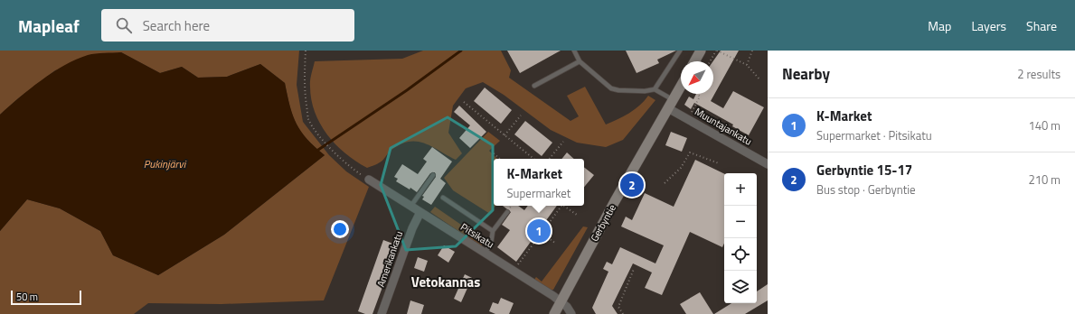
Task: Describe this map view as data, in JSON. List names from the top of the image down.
{
  "streets": {
    "main road": ["Gerbyntie"],
    "street": ["Muuntajankatu", "Pitsikatu", "Amerikankatu"]
  },
  "crossings": [
    ["Muuntajankatu", "Gerbyntie"],
    ["Gerbyntie", "Pitsikatu"],
    ["Pitsikatu", "Amerikankatu"]
  ],
  "districts": ["Vetokannas"],
  "water": ["Pukinjärvi"],
  "scale_bar": "50 m",
  "north": "bottom left",
  "page": {
    "header": "Mapleaf",
    "search": "Search here",
    "nav": ["Map", "Layers", "Share"],
    "heading": ["Nearby", "2 results"],
    "list": [
      {
        "mark": "1",
        "name": "K-Market",
        "note": "Supermarket · Pitsikatu",
        "value": "140 m"
      },
      {
        "mark": "2",
        "name": "Gerbyntie 15-17",
        "note": "Bus stop · Gerbyntie",
        "value": "210 m"
      }
    ],
    "popup": ["K-Market", "Supermarket"],
    "pins": ["2", "1"],
    "map_buttons": ["+", "−"],
    "scale": "50 m"
  }
}
